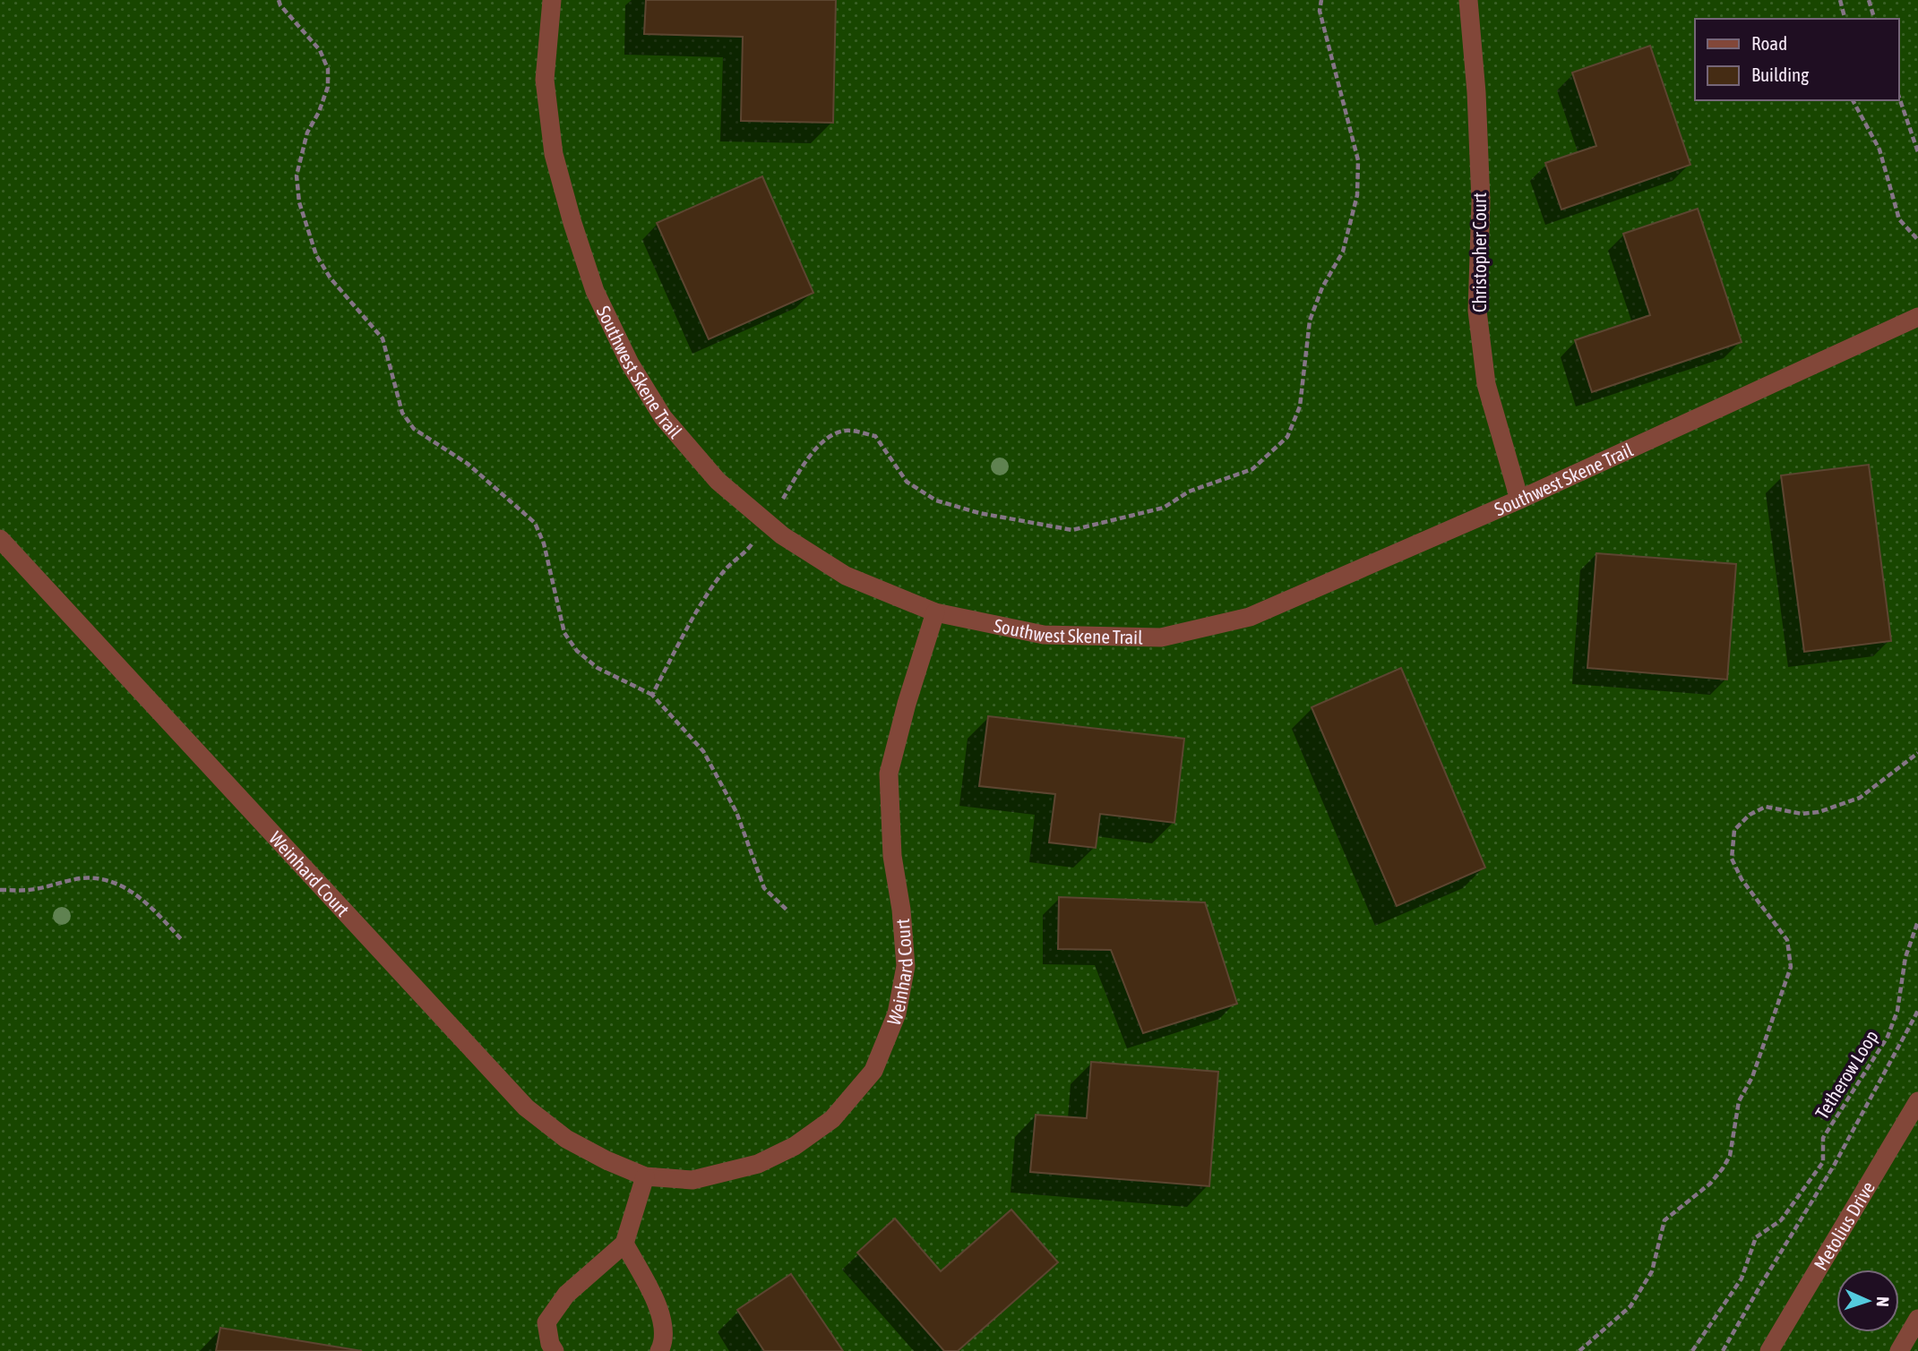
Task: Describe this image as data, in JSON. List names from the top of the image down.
{
  "streets": {
    "street": [
      "Christopher Court",
      "Southwest Skene Trail",
      "Weinhard Court",
      "Metolius Drive"
    ],
    "path": ["Tetherow Loop"]
  },
  "crossings": [
    ["Christopher Court", "Southwest Skene Trail"],
    ["Southwest Skene Trail", "Weinhard Court"]
  ],
  "legend": ["Road", "Building"],
  "north": "right"
}
